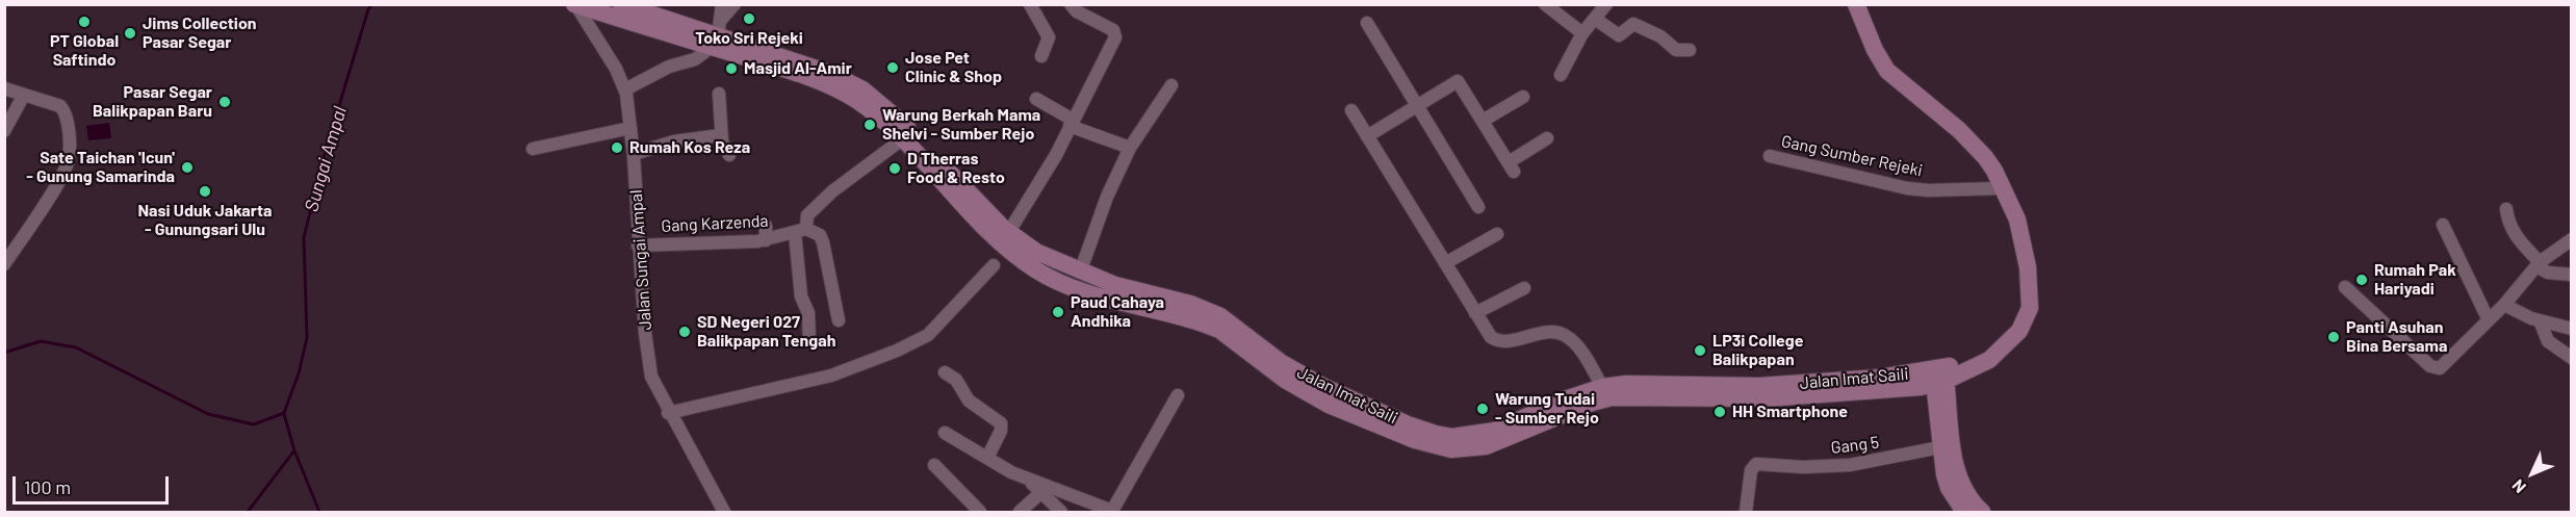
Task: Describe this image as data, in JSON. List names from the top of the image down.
{
  "streets": {
    "main road": ["Jalan Imat Saili"],
    "street": [
      "Gang Sumber Rejeki",
      "Gang Karzenda",
      "Jalan Sungai Ampal",
      "Gang 5"
    ]
  },
  "crossings": [
    ["Gang Karzenda", "Jalan Sungai Ampal"],
    ["Jalan Sungai Ampal", "Jalan Imat Saili"]
  ],
  "water": ["Sungai Ampal"],
  "places": [
    "Toko Sri Rejeki",
    "PT Global Saftindo",
    "Jims Collection Pasar Segar",
    "Jose Pet Clinic & Shop",
    "Masjid Al-Amir",
    "Pasar Segar Balikpapan Baru",
    "Warung Berkah Mama Shelvi - Sumber Rejo",
    "Rumah Kos Reza",
    "Sate Taichan 'Icun' - Gunung Samarinda",
    "D Therras Food & Resto",
    "Nasi Uduk Jakarta - Gunungsari Ulu",
    "Rumah Pak Hariyadi",
    "Paud Cahaya Andhika",
    "SD Negeri 027 Balikpapan Tengah",
    "Panti Asuhan Bina Bersama",
    "LP3i College Balikpapan",
    "Warung Tudai - Sumber Rejo",
    "HH Smartphone"
  ],
  "scale_bar": "100 m",
  "north": "bottom left"
}
